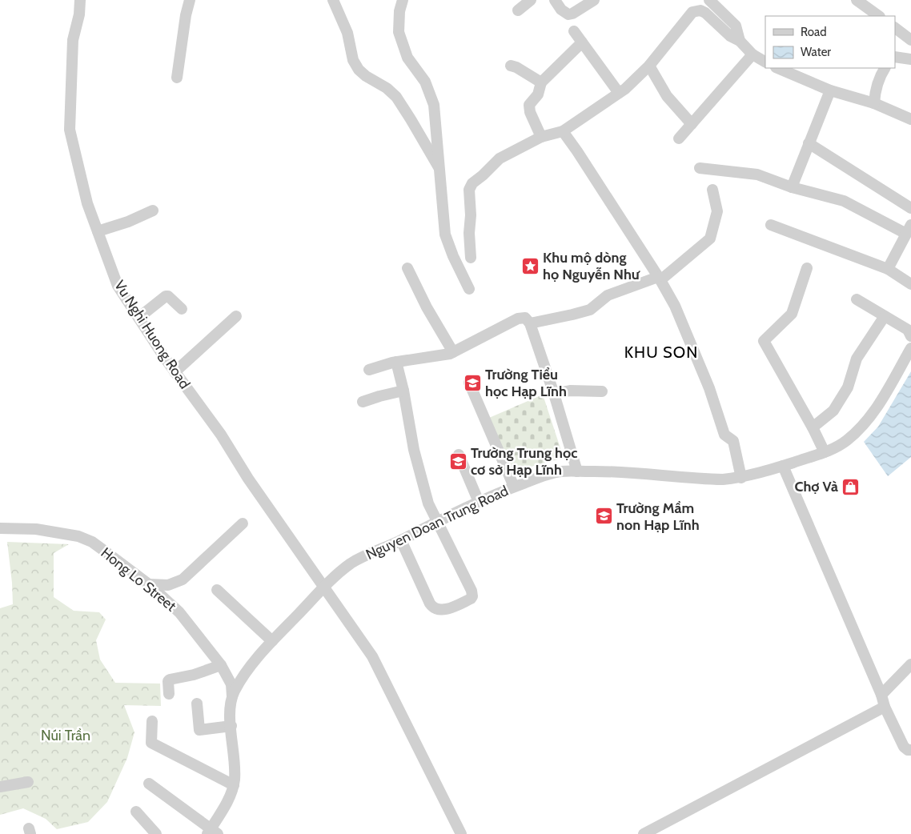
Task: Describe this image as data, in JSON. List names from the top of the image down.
{
  "streets": {
    "street": ["Vu Nghi Huong Road", "Nguyen Doan Trung Road", "Hong Lo Street"]
  },
  "crossings": [
    ["Vu Nghi Huong Road", "Nguyen Doan Trung Road"],
    ["Nguyen Doan Trung Road", "Hong Lo Street"]
  ],
  "districts": ["KHU SON"],
  "parks": ["Núi Trần"],
  "places": {
    "place": ["Khu mộ dòng họ Nguyễn Như"],
    "school or university": ["Trường Tiểu học Hạp Lĩnh", "Trường Trung học cơ sở Hạp Lĩnh", "Trường Mầm non Hạp Lĩnh"],
    "shop": ["Chợ Và"]
  },
  "legend": ["Road", "Water"]
}
